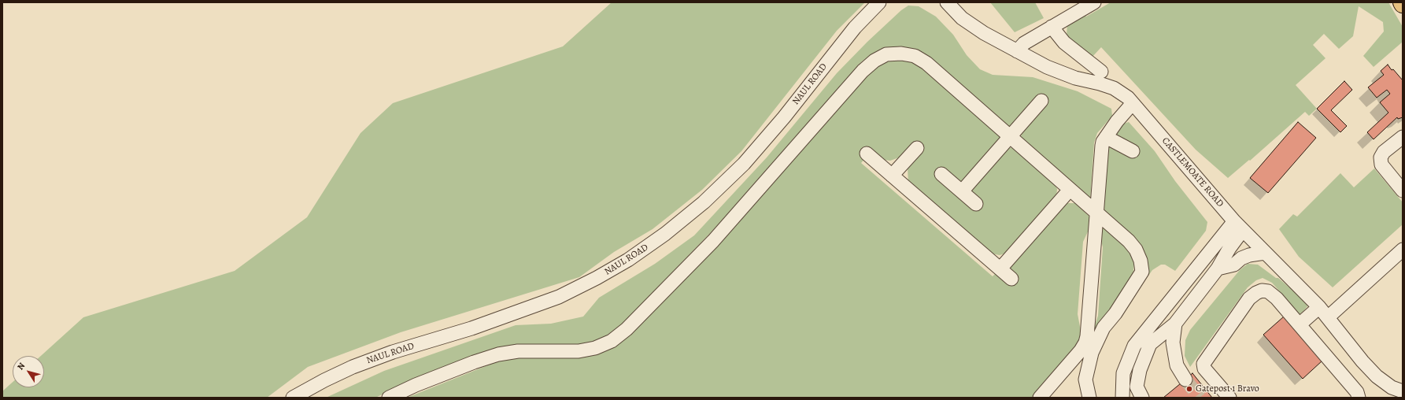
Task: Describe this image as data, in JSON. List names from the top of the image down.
{
  "streets": {
    "street": ["NAUL ROAD", "CASTLEMOATE ROAD"]
  },
  "places": ["Gatepost 1 Bravo"],
  "north": "top left"
}
